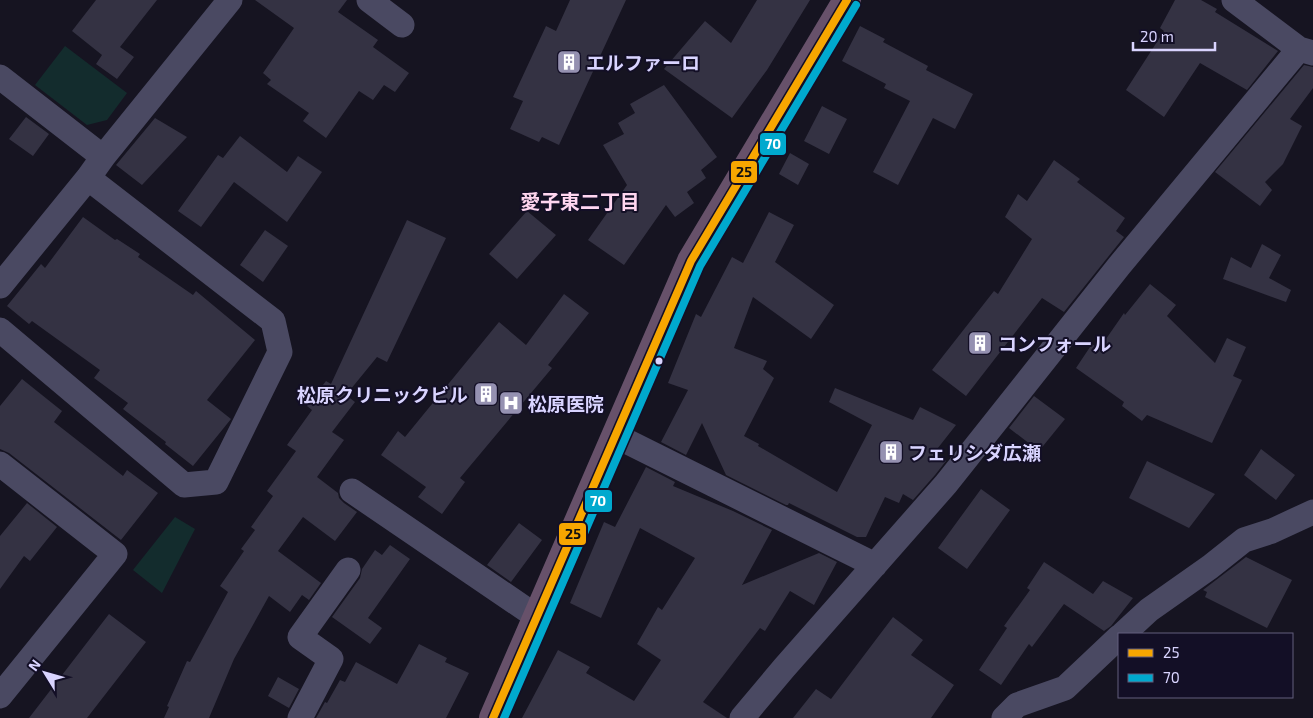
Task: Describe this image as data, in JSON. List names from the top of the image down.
{
  "districts": ["愛子東二丁目"],
  "places": {
    "building": [
      "エルファーロ",
      "コンフォール",
      "松原クリニックビル",
      "フェリシダ広瀬"
    ],
    "hospital": ["松原医院"]
  },
  "lines": ["transit line 25", "transit line 70"],
  "legend": ["25", "70"],
  "scale_bar": "20 m",
  "north": "top left"
}
